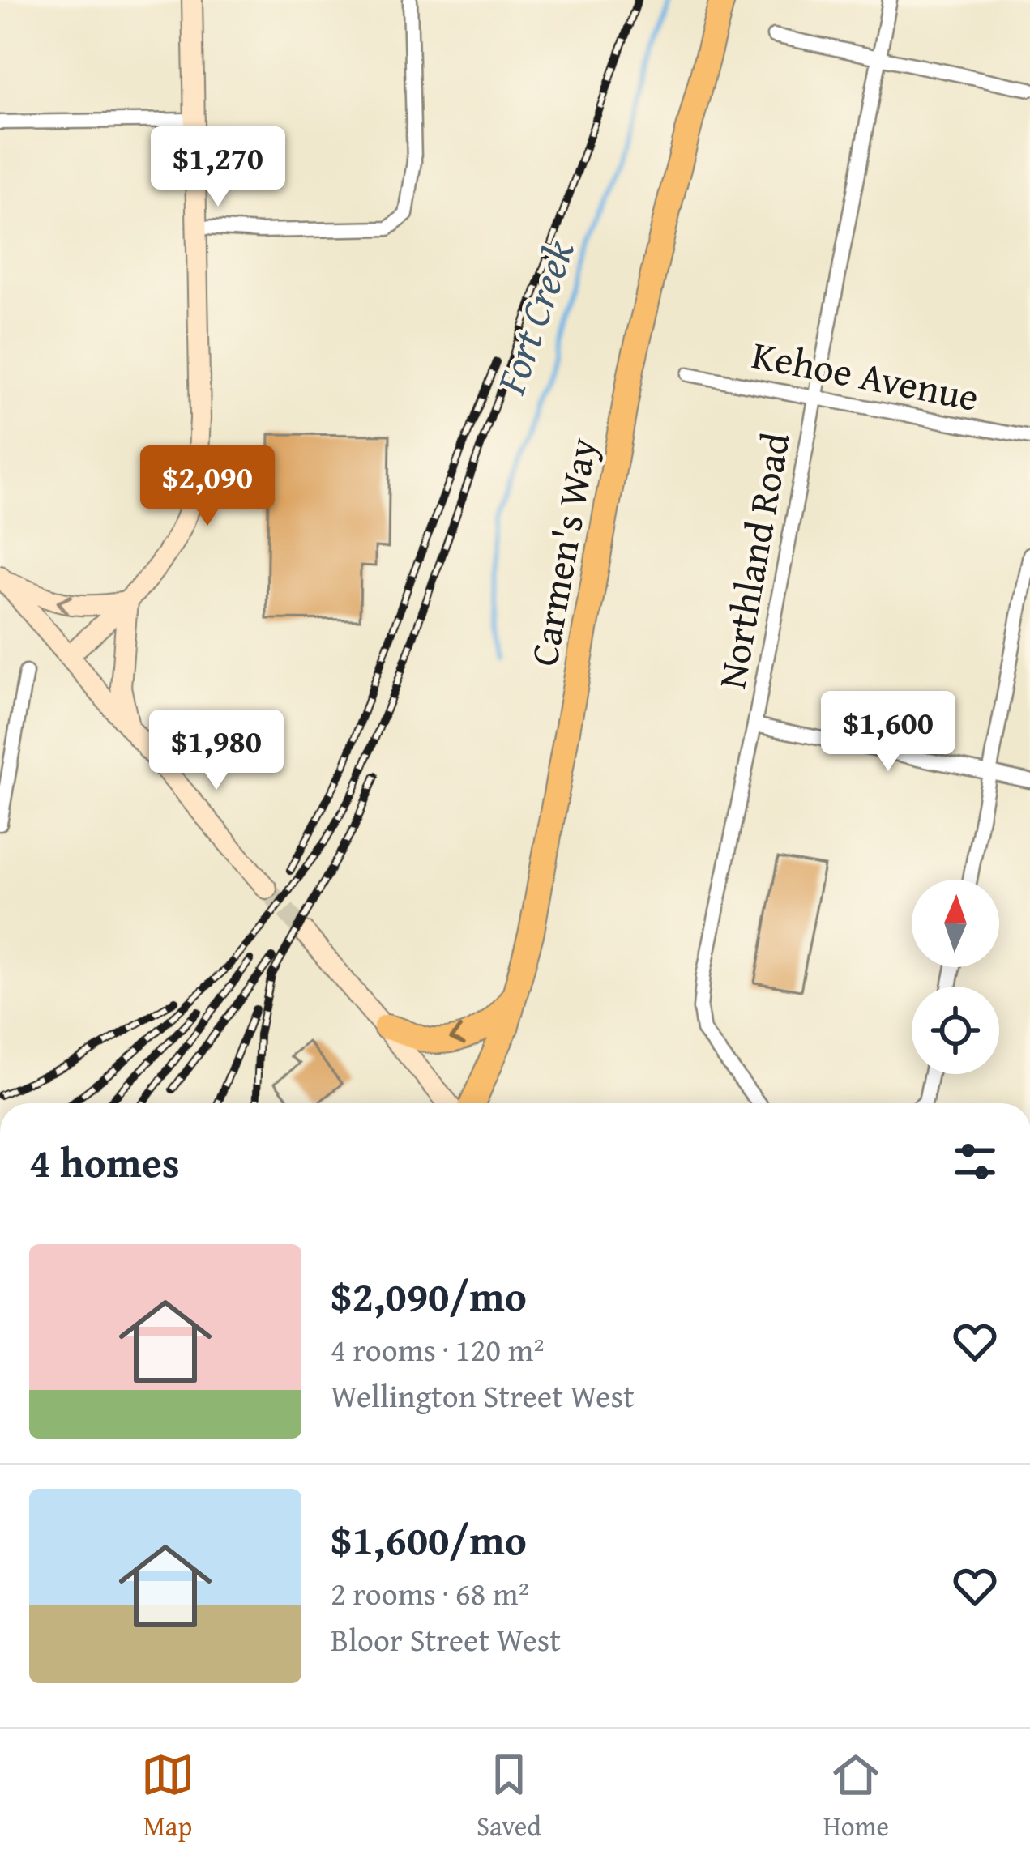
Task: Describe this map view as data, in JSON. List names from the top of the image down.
{
  "streets": {
    "highway": ["Carmen's Way"],
    "street": ["Kehoe Avenue", "Northland Road"]
  },
  "crossings": [
    ["Kehoe Avenue", "Northland Road"]
  ],
  "water": ["Fort Creek"],
  "north": "top",
  "page": {
    "price": [
      "$1,270",
      "$2,090",
      "$1,600",
      "$1,980"
    ],
    "heading": "4 homes",
    "list": [
      {
        "name": "$2,090/mo",
        "note": "4 rooms · 120 m² · Wellington Street West"
      },
      {
        "name": "$1,600/mo",
        "note": "2 rooms · 68 m² · Bloor Street West"
      }
    ],
    "tabs": ["Map", "Saved", "Home"]
  }
}
